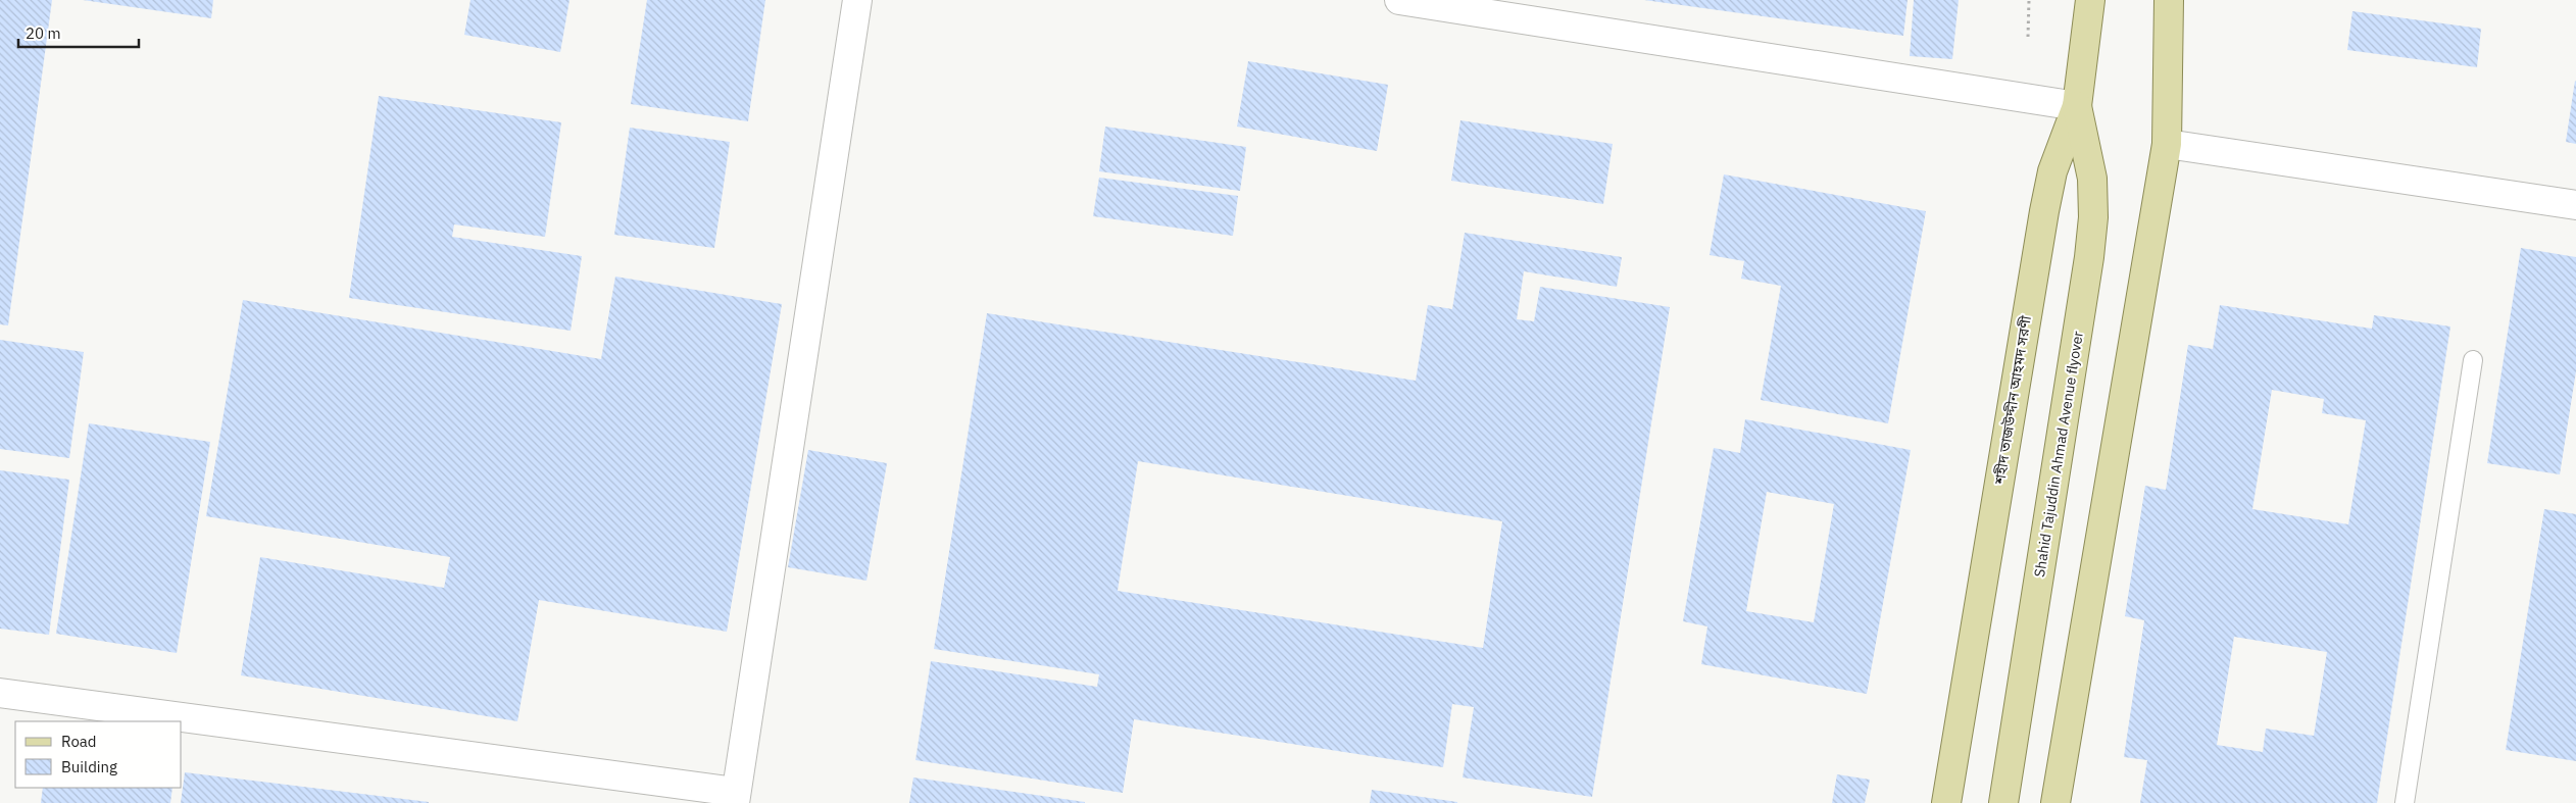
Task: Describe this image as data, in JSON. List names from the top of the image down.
{
  "streets": {
    "main road": ["শহীদ তাজউদ্দীন আহমদ সরণী", "Shahid Tajuddin Ahmad Avenue flyover"]
  },
  "crossings": [
    ["শহীদ তাজউদ্দীন আহমদ সরণী", "Shahid Tajuddin Ahmad Avenue flyover"]
  ],
  "legend": ["Road", "Building"],
  "scale_bar": "20 m"
}
